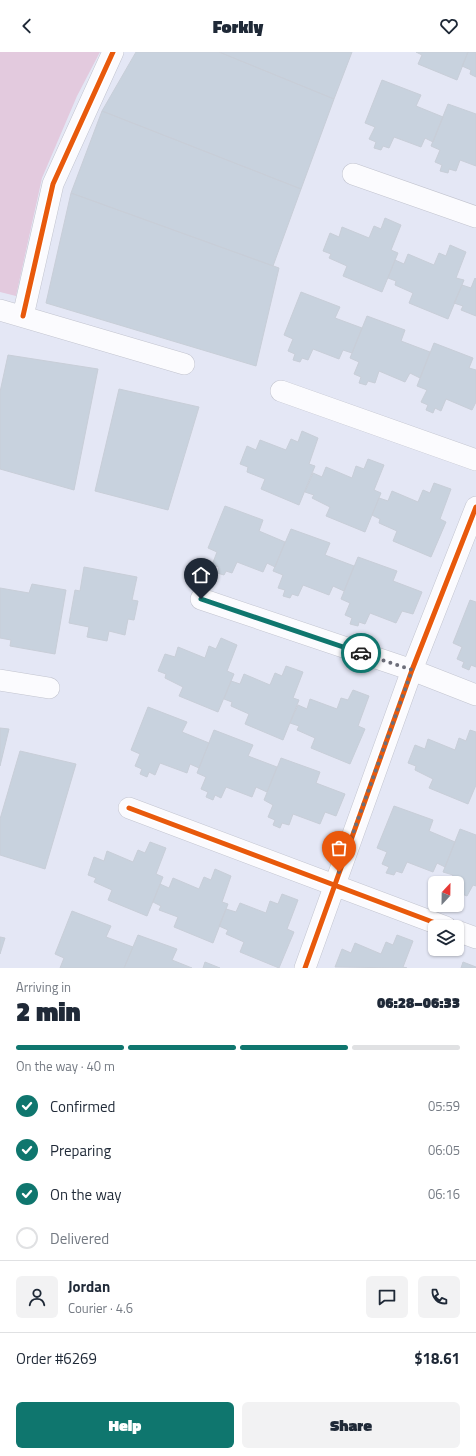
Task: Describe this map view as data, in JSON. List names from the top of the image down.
{
  "north": "top",
  "page": {
    "header": "Forkly",
    "heading": ["2 min", "Arriving in", "06:28–06:33"],
    "panel": [
      "Jordan",
      "Courier · 4.6",
      "Order #6269",
      "$18.61"
    ],
    "bar": "On the way · 40 m",
    "list": [
      ["Confirmed", "05:59"],
      ["Preparing", "06:05"],
      ["On the way", "06:16"],
      "Delivered"
    ],
    "buttons": ["Help", "Share"]
  }
}
